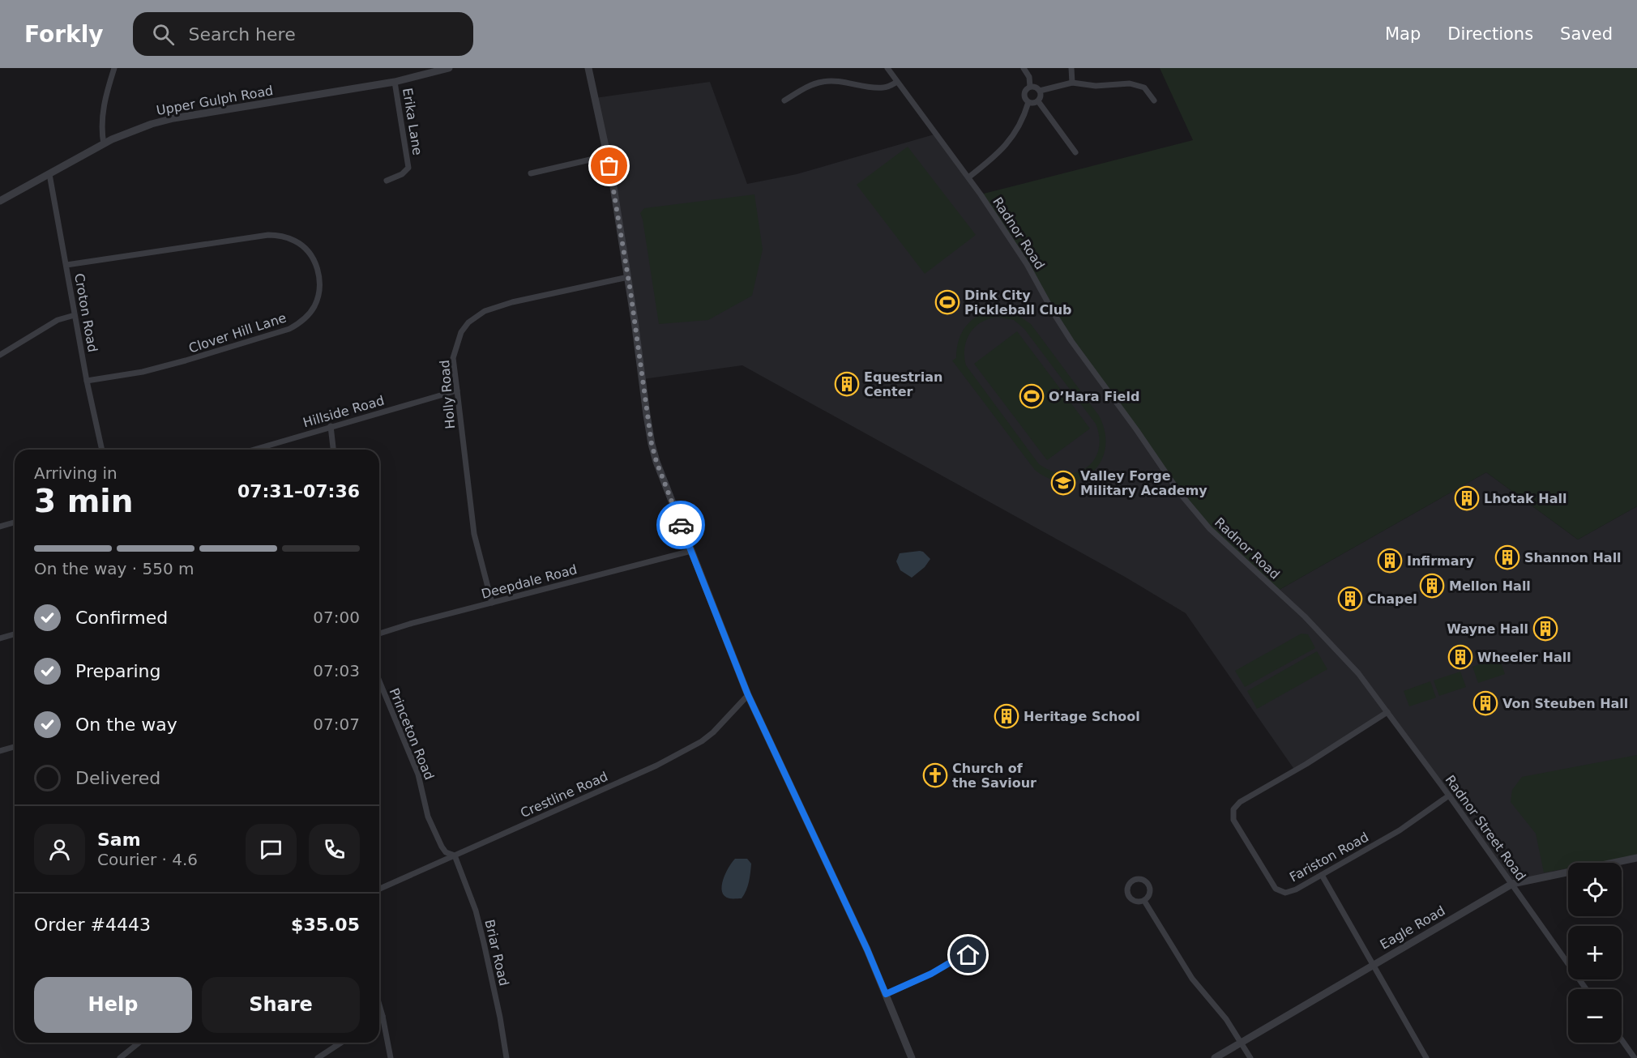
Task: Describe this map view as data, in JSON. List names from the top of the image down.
{
  "streets": {
    "street": [
      "Upper Gulph Road",
      "Erika Lane",
      "Radnor Road",
      "Croton Road",
      "Clover Hill Lane",
      "Holly Road",
      "Hillside Road",
      "Deepdale Road",
      "Princeton Road",
      "Crestline Road",
      "Radnor Street Road",
      "Fariston Road",
      "Eagle Road",
      "Briar Road"
    ]
  },
  "crossings": [
    ["Upper Gulph Road", "Erika Lane"],
    ["Upper Gulph Road", "Croton Road"],
    ["Radnor Road", "Radnor Street Road"],
    ["Croton Road", "Clover Hill Lane"],
    ["Holly Road", "Hillside Road"],
    ["Holly Road", "Deepdale Road"],
    ["Princeton Road", "Crestline Road"],
    ["Princeton Road", "Briar Road"],
    ["Crestline Road", "Briar Road"],
    ["Radnor Street Road", "Fariston Road"],
    ["Radnor Street Road", "Eagle Road"]
  ],
  "places": {
    "sports": ["Dink City Pickleball Club", "O’Hara Field"],
    "building": [
      "Equestrian Center",
      "Lhotak Hall",
      "Shannon Hall",
      "Infirmary",
      "Mellon Hall",
      "Chapel",
      "Wayne Hall",
      "Wheeler Hall",
      "Von Steuben Hall",
      "Heritage School"
    ],
    "school or university": ["Valley Forge Military Academy"],
    "church": ["Church of the Saviour"]
  },
  "page": {
    "header": "Forkly",
    "search": "Search here",
    "nav": ["Map", "Directions", "Saved"],
    "heading": ["3 min", "Arriving in", "07:31–07:36"],
    "panel": [
      "Sam",
      "Courier · 4.6",
      "Order #4443",
      "$35.05"
    ],
    "bar": "On the way · 550 m",
    "list": [
      ["Confirmed", "07:00"],
      ["Preparing", "07:03"],
      ["On the way", "07:07"],
      "Delivered"
    ],
    "map_buttons": ["+", "−"],
    "buttons": ["Help", "Share"]
  }
}
